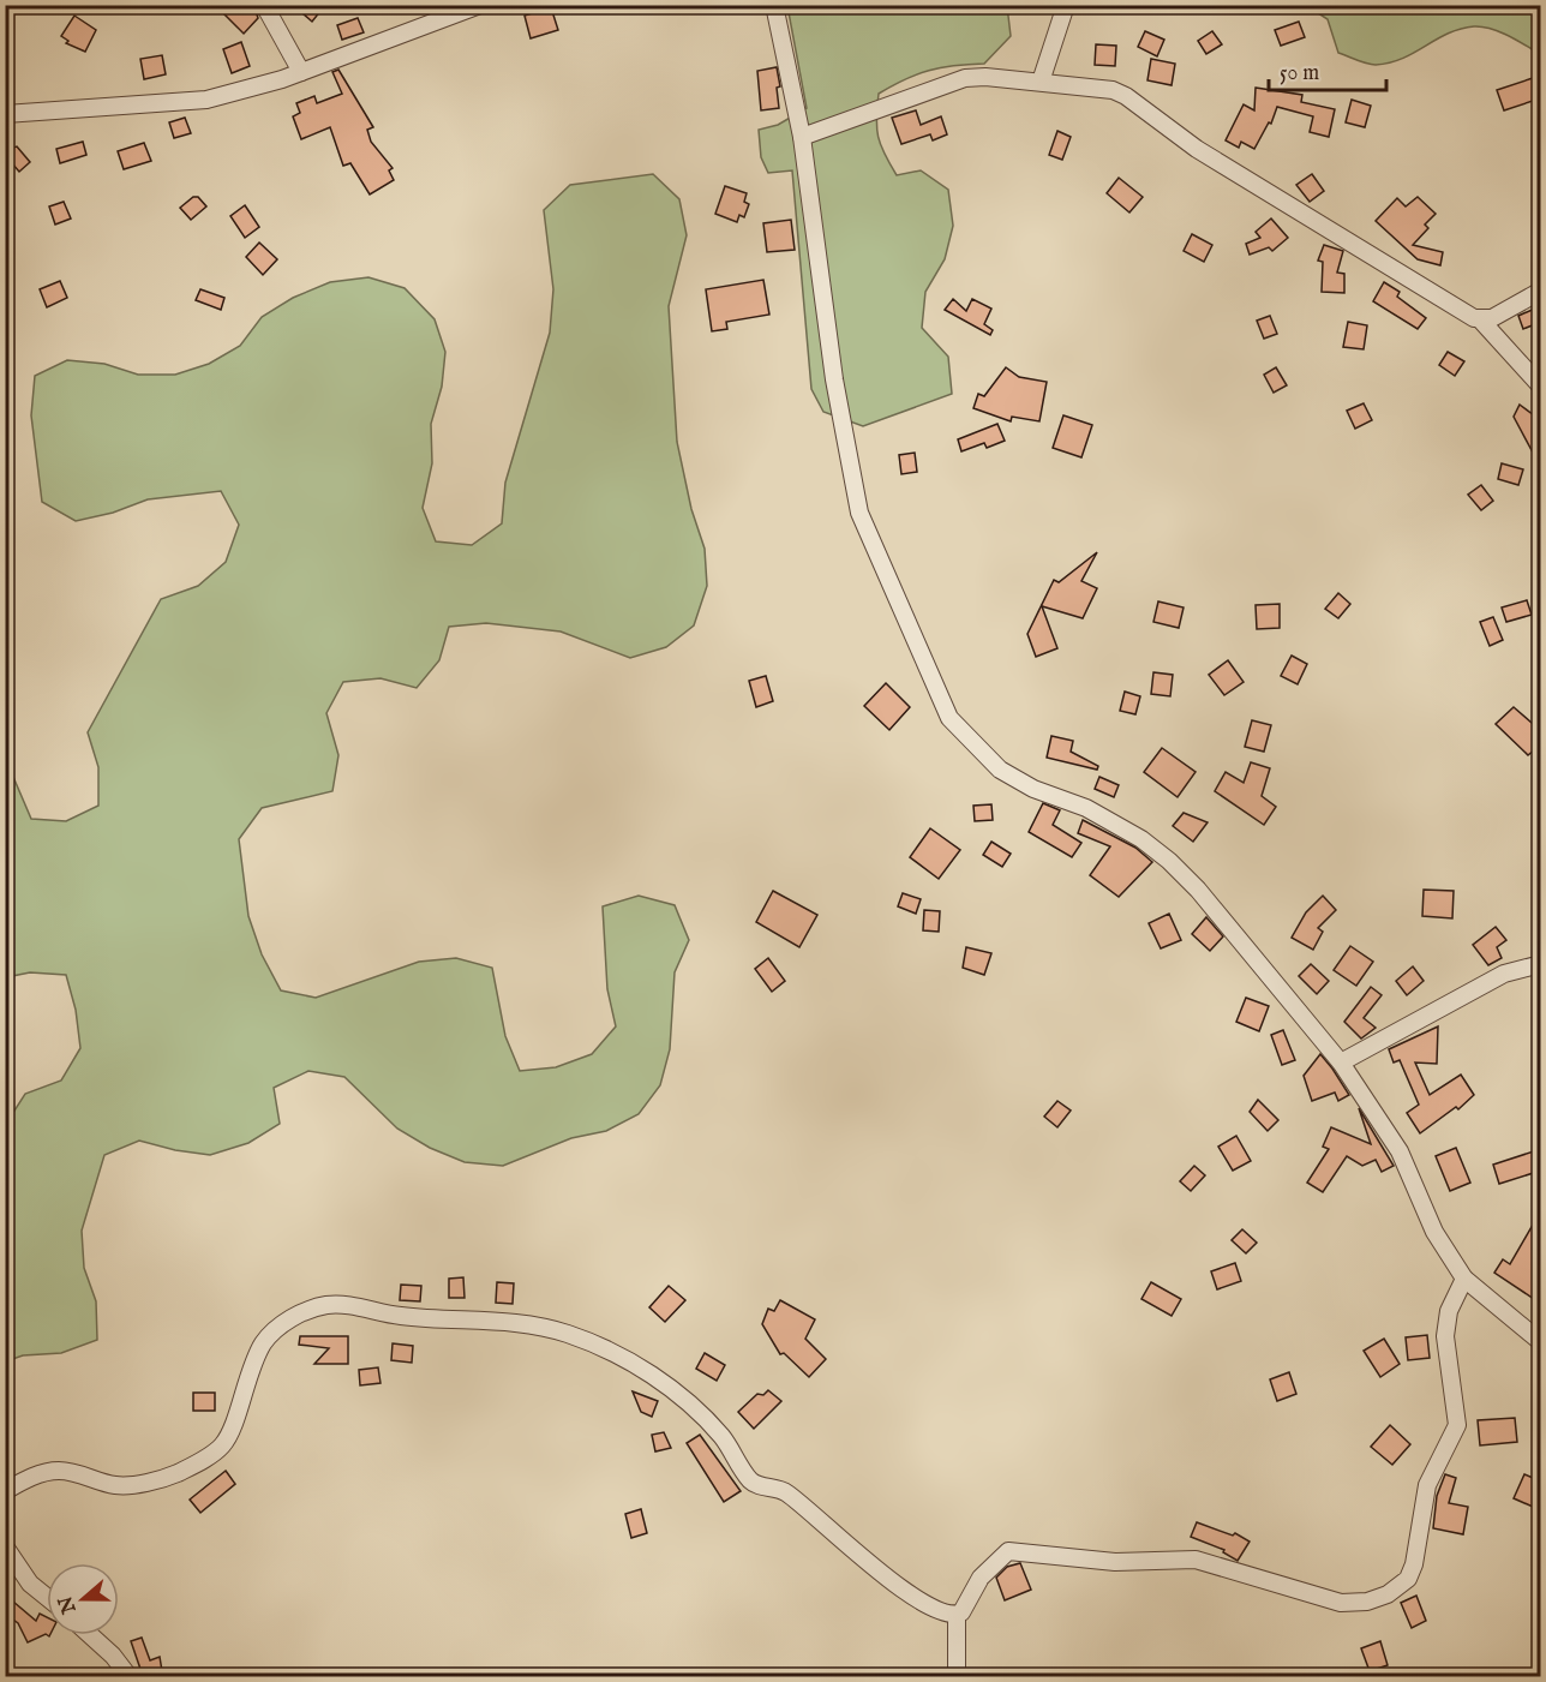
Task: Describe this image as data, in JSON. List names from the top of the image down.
{
  "scale_bar": "50 m",
  "north": "left"
}
